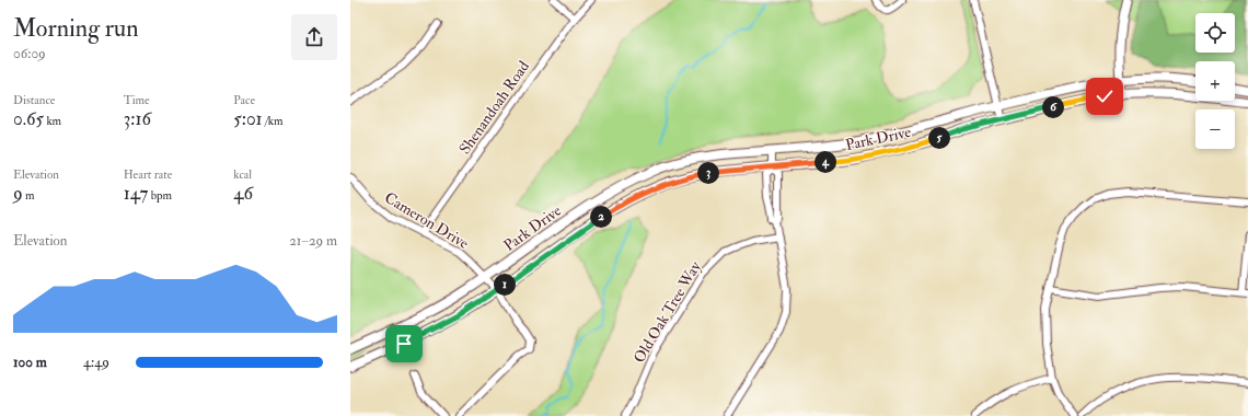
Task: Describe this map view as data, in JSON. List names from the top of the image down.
{
  "streets": {
    "street": [
      "Shenandoah Road",
      "Park Drive",
      "Cameron Drive",
      "Old Oak Tree Way"
    ]
  },
  "crossings": [
    ["Shenandoah Road", "Cameron Drive"],
    ["Park Drive", "Cameron Drive"]
  ],
  "page": {
    "heading": ["Morning run", "06:09"],
    "map_buttons": ["+", "−"],
    "stats": [
      ["Distance", "0.65 km"],
      ["Time", "3:16"],
      ["Pace", "5:01 /km"],
      ["Elevation", "9 m"],
      ["Heart rate", "147 bpm"],
      ["kcal", "46"]
    ],
    "pins": [
      "6",
      "5",
      "4",
      "3",
      "2",
      "1"
    ],
    "chart": ["Elevation", "21–29 m"],
    "list": [
      {
        "name": "100 m",
        "note": "4:49"
      }
    ]
  }
}
